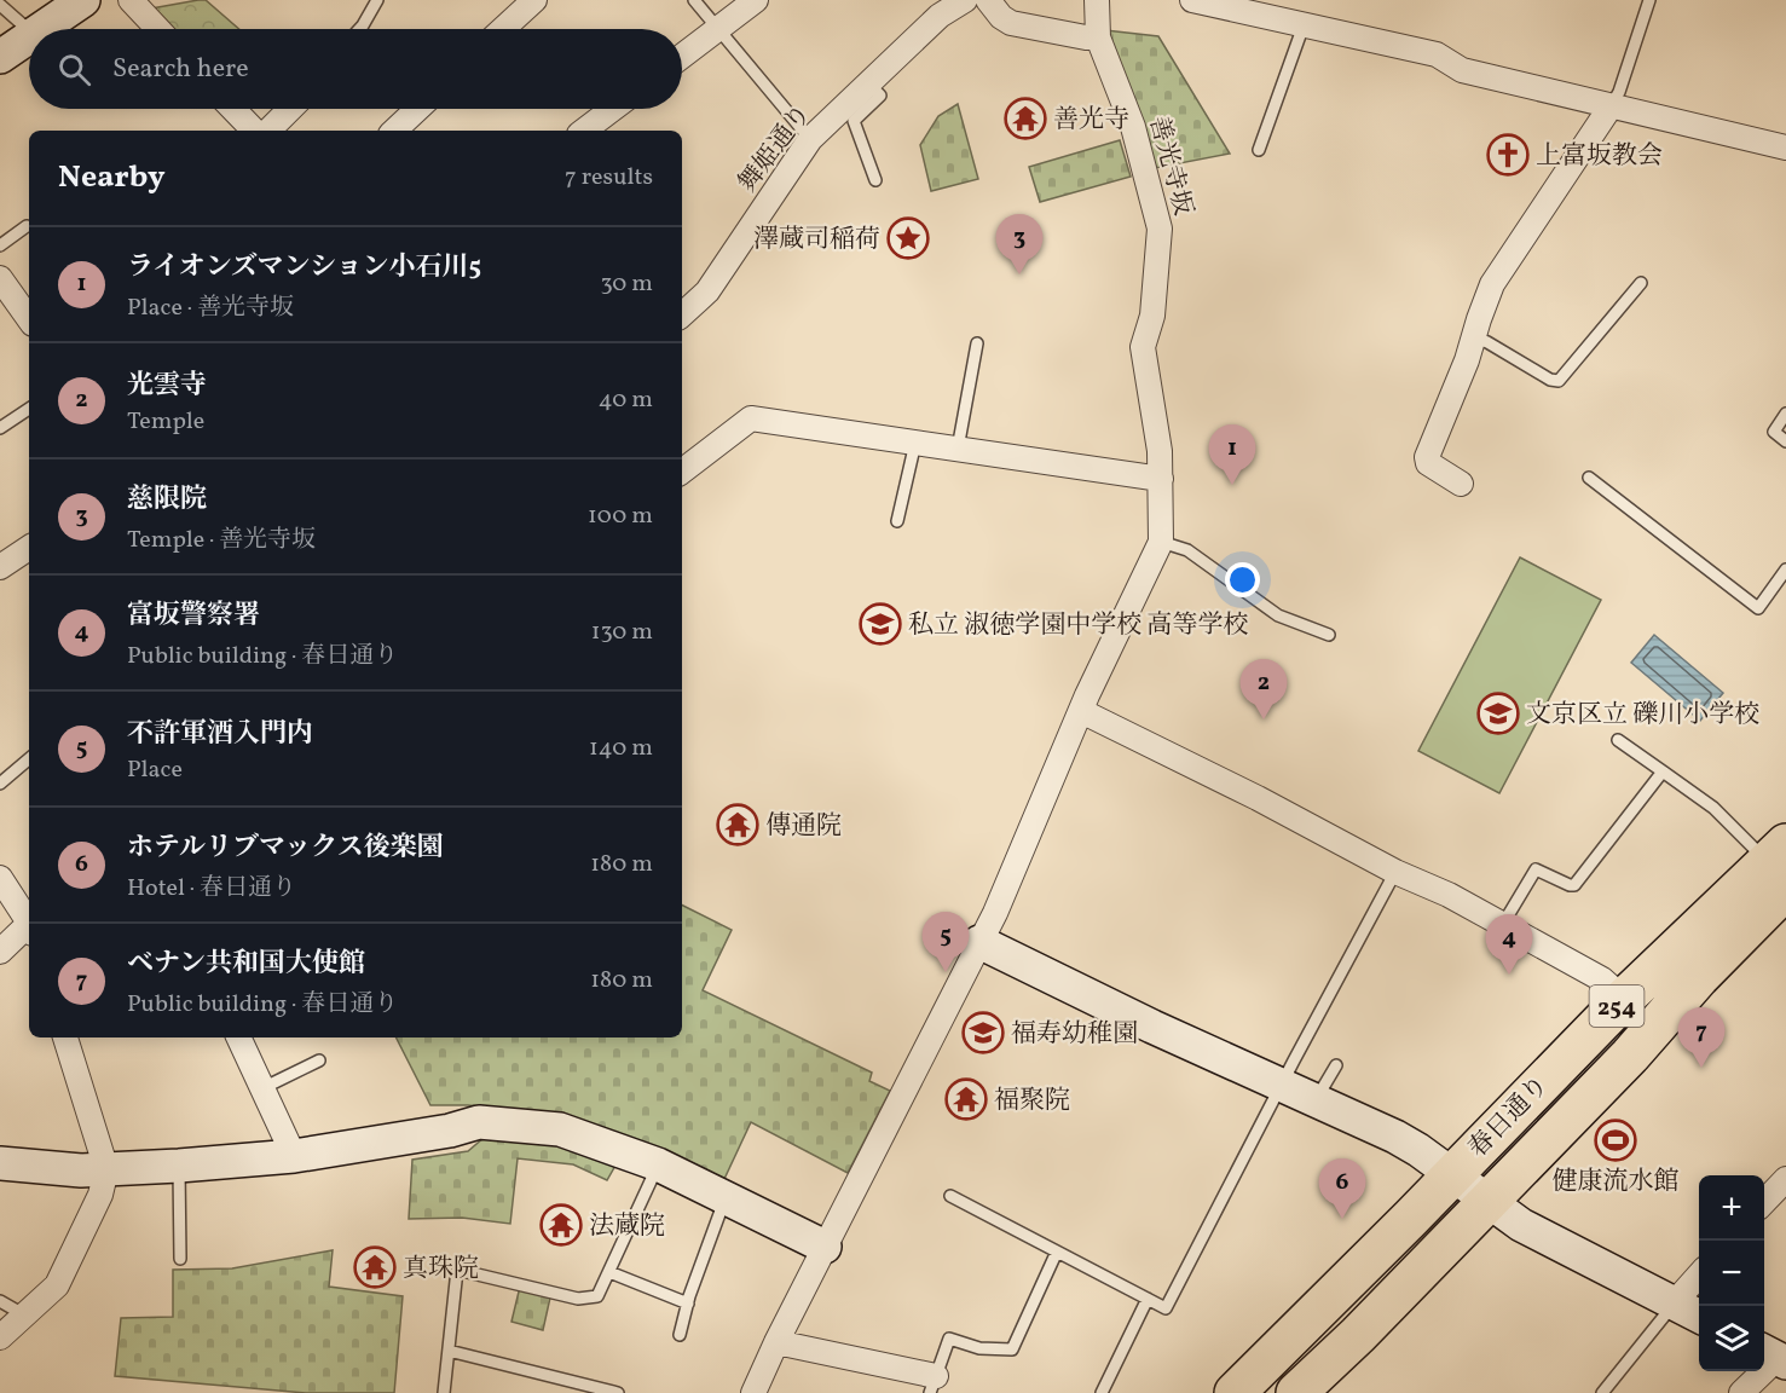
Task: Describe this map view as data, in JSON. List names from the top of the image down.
{
  "streets": {
    "highway": ["254", "春日通り"],
    "street": ["舞姫通り", "善光寺坂"]
  },
  "places": {
    "temple": [
      "善光寺",
      "傳通院",
      "福聚院",
      "法蔵院",
      "真珠院"
    ],
    "church": ["上富坂教会"],
    "place": ["澤蔵司稲荷"],
    "school or university": ["私立 淑徳学園中学校 高等学校", "文京区立 礫川小学校", "福寿幼稚園"],
    "sports": ["健康流水館"]
  },
  "page": {
    "search": "Search here",
    "heading": ["Nearby", "7 results"],
    "pins": [
      "3",
      "1",
      "2",
      "5",
      "4",
      "7",
      "6"
    ],
    "list": [
      {
        "mark": "1",
        "name": "ライオンズマンション小石川5",
        "note": "Place · 善光寺坂",
        "value": "30 m"
      },
      {
        "mark": "2",
        "name": "光雲寺",
        "note": "Temple",
        "value": "40 m"
      },
      {
        "mark": "3",
        "name": "慈限院",
        "note": "Temple · 善光寺坂",
        "value": "100 m"
      },
      {
        "mark": "4",
        "name": "富坂警察署",
        "note": "Public building · 春日通り",
        "value": "130 m"
      },
      {
        "mark": "5",
        "name": "不許軍酒入門内",
        "note": "Place",
        "value": "140 m"
      },
      {
        "mark": "6",
        "name": "ホテルリブマックス後楽園",
        "note": "Hotel · 春日通り",
        "value": "180 m"
      },
      {
        "mark": "7",
        "name": "ベナン共和国大使館",
        "note": "Public building · 春日通り",
        "value": "180 m"
      }
    ],
    "map_buttons": ["+", "−"]
  }
}
